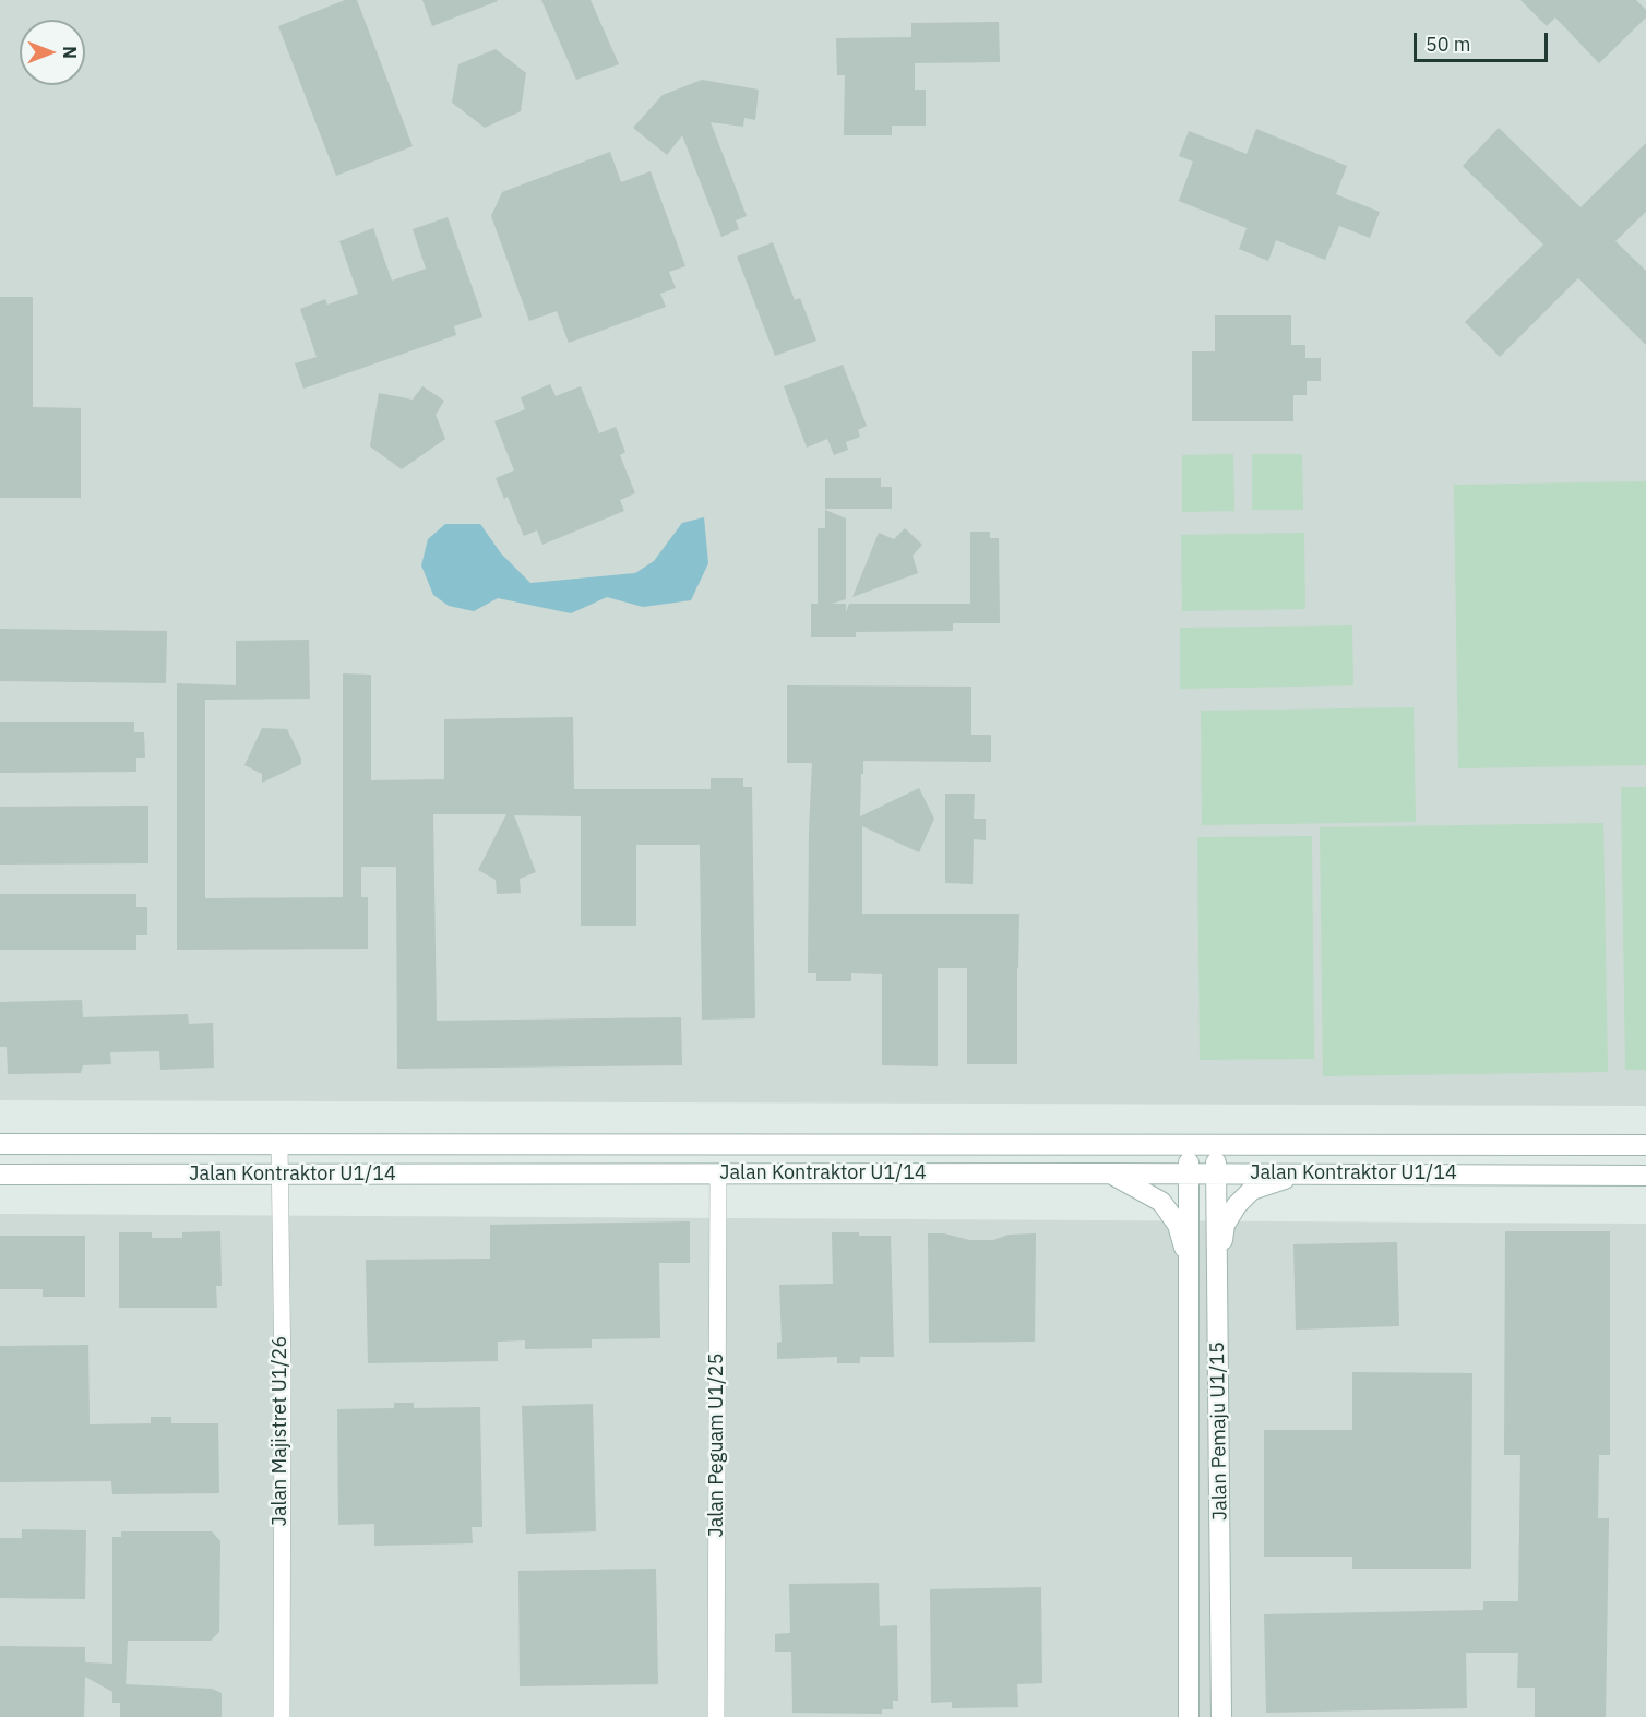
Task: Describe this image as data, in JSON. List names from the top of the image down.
{
  "streets": {
    "street": [
      "Jalan Kontraktor U1/14",
      "Jalan Majistret U1/26",
      "Jalan Pemaju U1/15",
      "Jalan Peguam U1/25"
    ]
  },
  "crossings": [
    ["Jalan Kontraktor U1/14", "Jalan Majistret U1/26"],
    ["Jalan Kontraktor U1/14", "Jalan Pemaju U1/15"],
    ["Jalan Kontraktor U1/14", "Jalan Peguam U1/25"]
  ],
  "scale_bar": "50 m",
  "north": "right"
}
